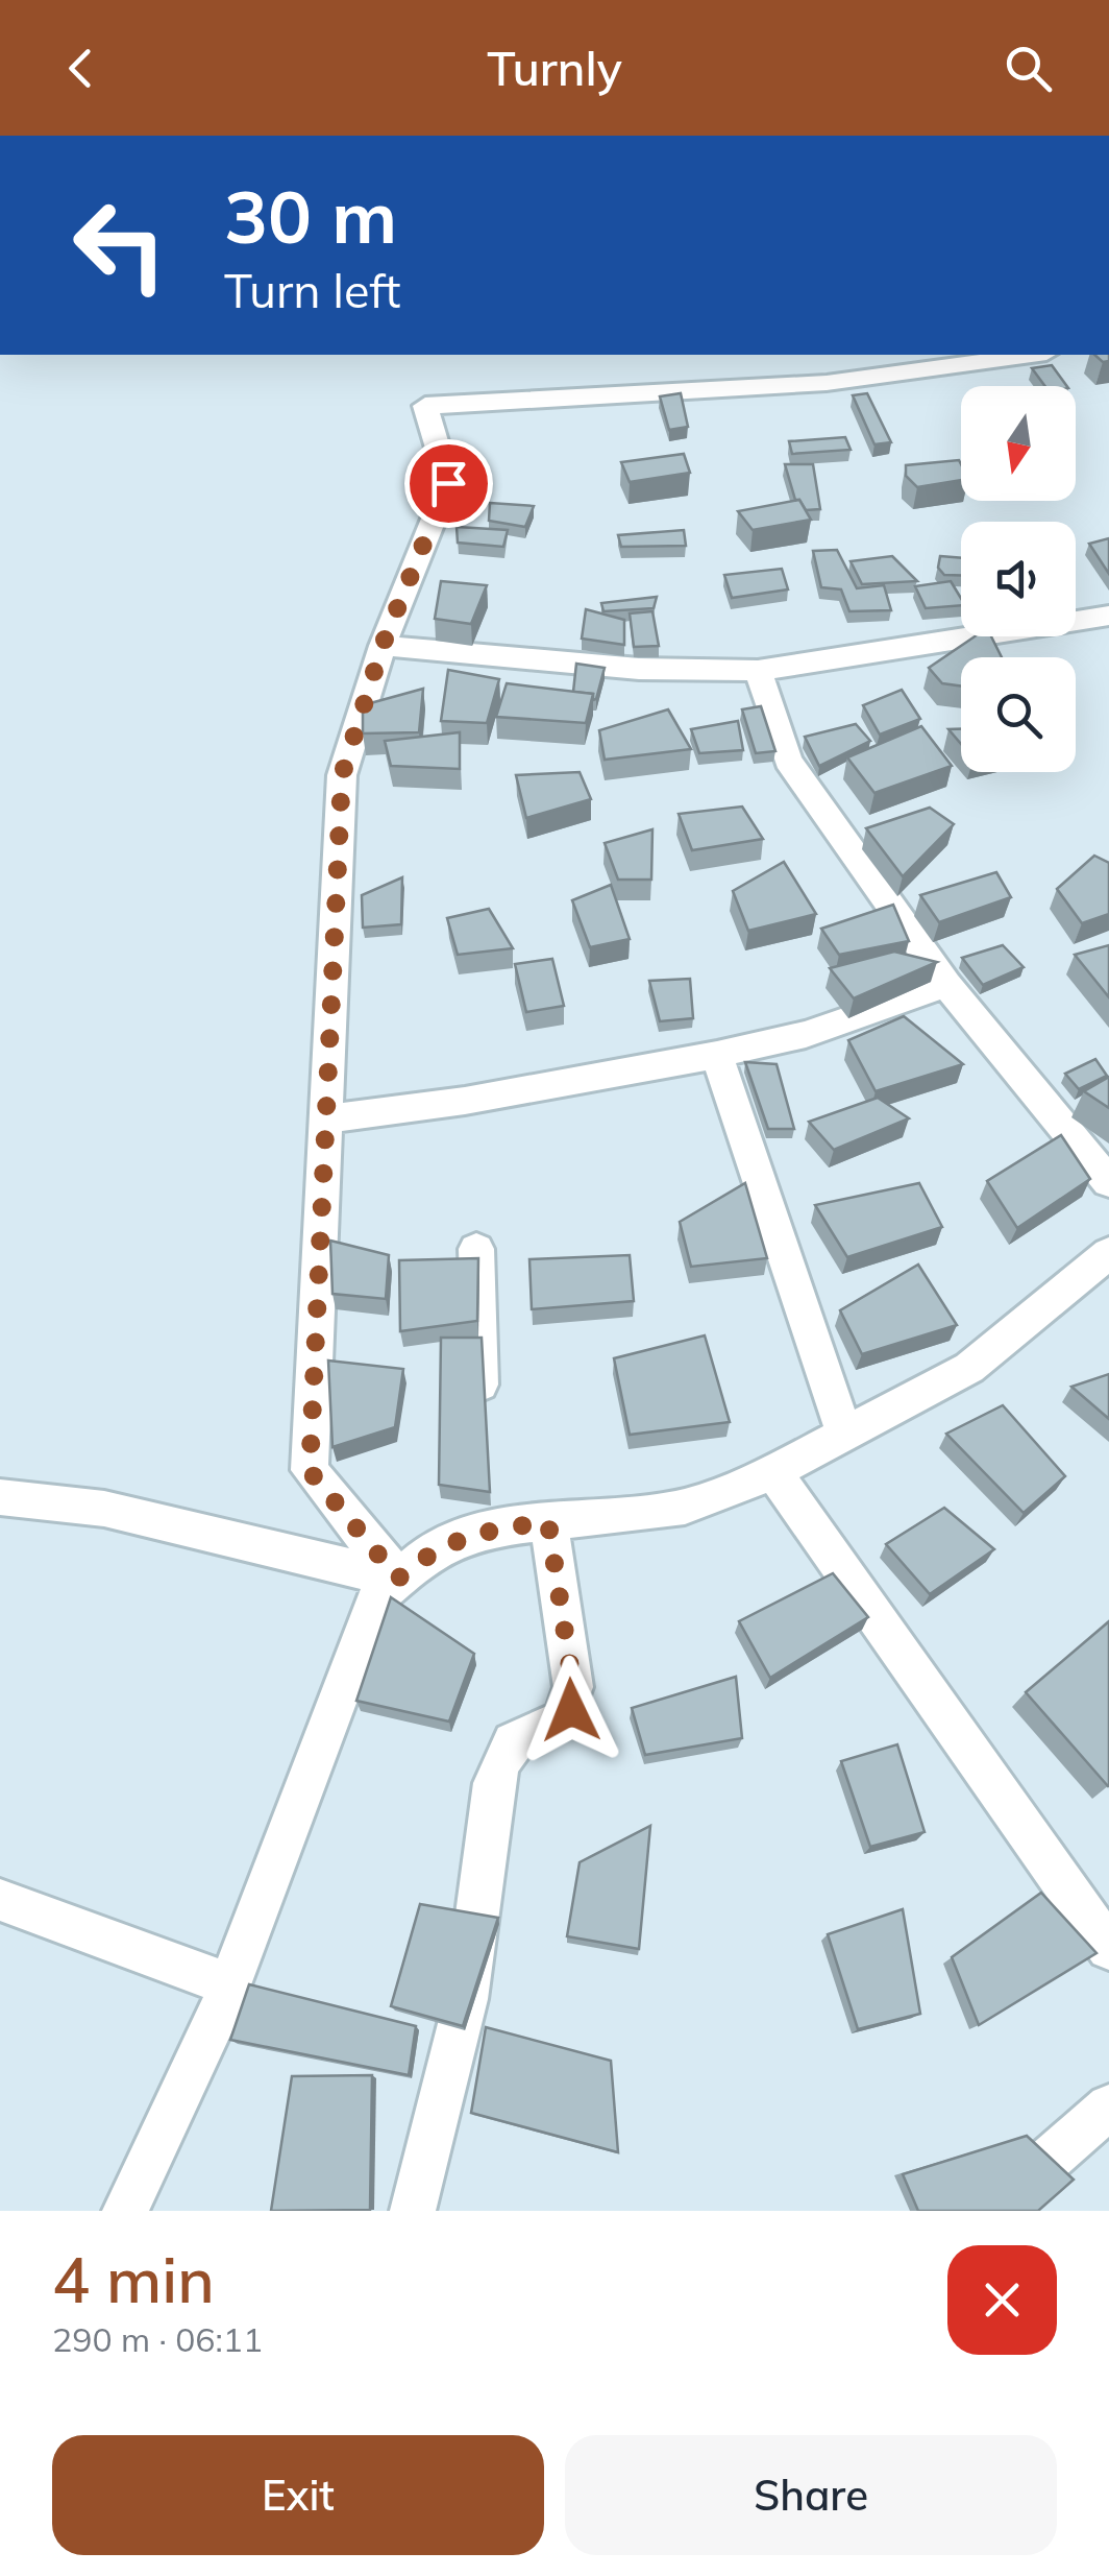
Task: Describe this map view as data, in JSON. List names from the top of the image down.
{
  "north": "bottom",
  "page": {
    "header": "Turnly",
    "turn": ["30 m", "Turn left"],
    "heading": ["4 min", "290 m · 06:11"],
    "buttons": ["Exit", "Share"]
  }
}
